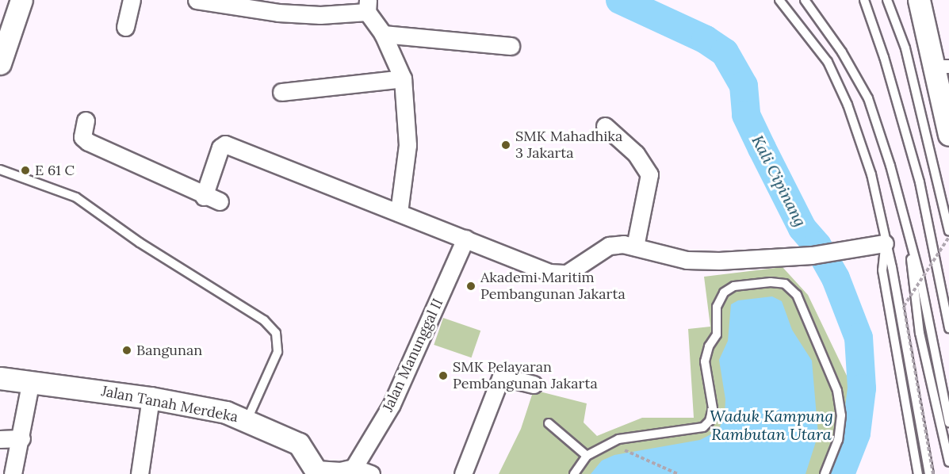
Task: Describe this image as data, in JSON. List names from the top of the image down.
{
  "streets": {
    "street": ["Jalan Manunggal II", "Jalan Tanah Merdeka"]
  },
  "water": ["Kali Cipinang", "Waduk Kampung Rambutan Utara"],
  "places": [
    "SMK Mahadhika 3 Jakarta",
    "E 61 C",
    "Akademi Maritim Pembangunan Jakarta",
    "Bangunan",
    "SMK Pelayaran Pembangunan Jakarta"
  ]
}
